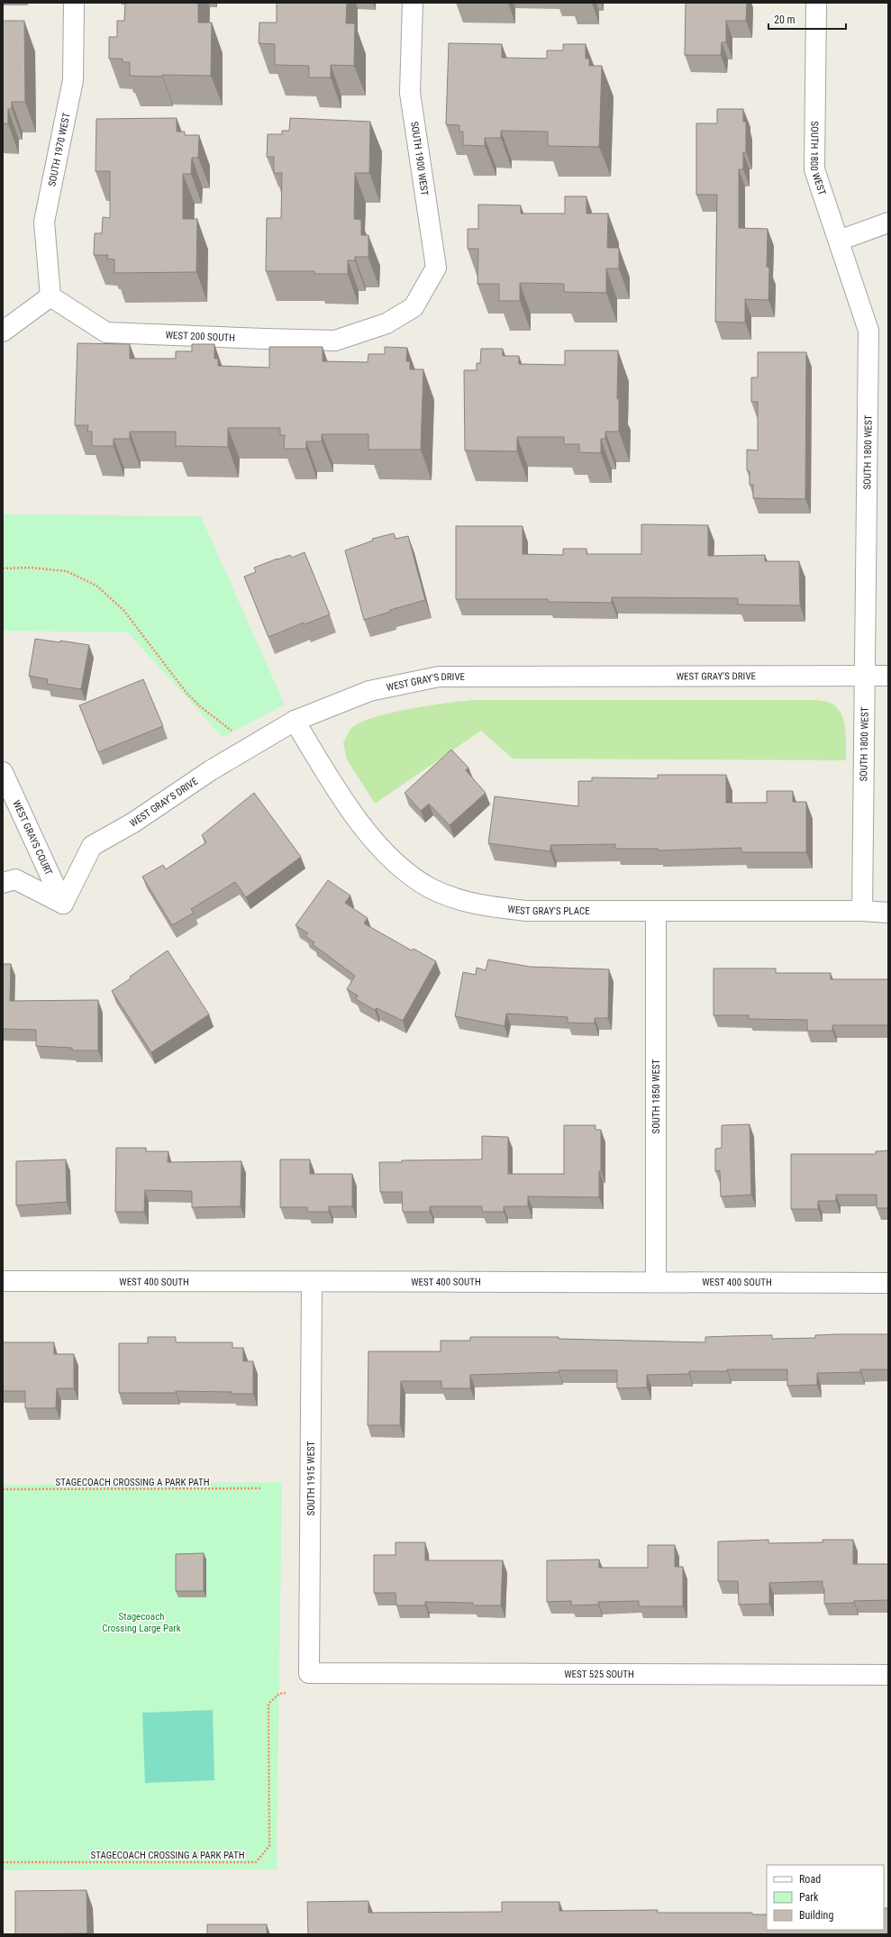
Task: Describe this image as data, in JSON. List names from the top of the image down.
{
  "streets": {
    "street": [
      "SOUTH 1970 WEST",
      "SOUTH 1800 WEST",
      "SOUTH 1900 WEST",
      "WEST 200 SOUTH",
      "WEST GRAY'S DRIVE",
      "WEST GRAYS COURT",
      "WEST GRAY'S PLACE",
      "SOUTH 1850 WEST",
      "WEST 400 SOUTH",
      "SOUTH 1915 WEST",
      "WEST 525 SOUTH"
    ],
    "path": ["STAGECOACH CROSSING A PARK PATH"]
  },
  "crossings": [
    ["SOUTH 1970 WEST", "WEST 200 SOUTH"],
    ["SOUTH 1800 WEST", "WEST GRAY'S DRIVE"],
    ["SOUTH 1800 WEST", "WEST GRAY'S PLACE"],
    ["SOUTH 1900 WEST", "WEST 200 SOUTH"],
    ["WEST GRAY'S DRIVE", "WEST GRAYS COURT"],
    ["WEST GRAY'S DRIVE", "WEST GRAY'S PLACE"],
    ["WEST GRAY'S PLACE", "SOUTH 1850 WEST"],
    ["SOUTH 1850 WEST", "WEST 400 SOUTH"],
    ["WEST 400 SOUTH", "SOUTH 1915 WEST"],
    ["SOUTH 1915 WEST", "WEST 525 SOUTH"]
  ],
  "parks": ["Stagecoach Crossing Large Park"],
  "legend": ["Road", "Park", "Building"],
  "scale_bar": "20 m"
}
